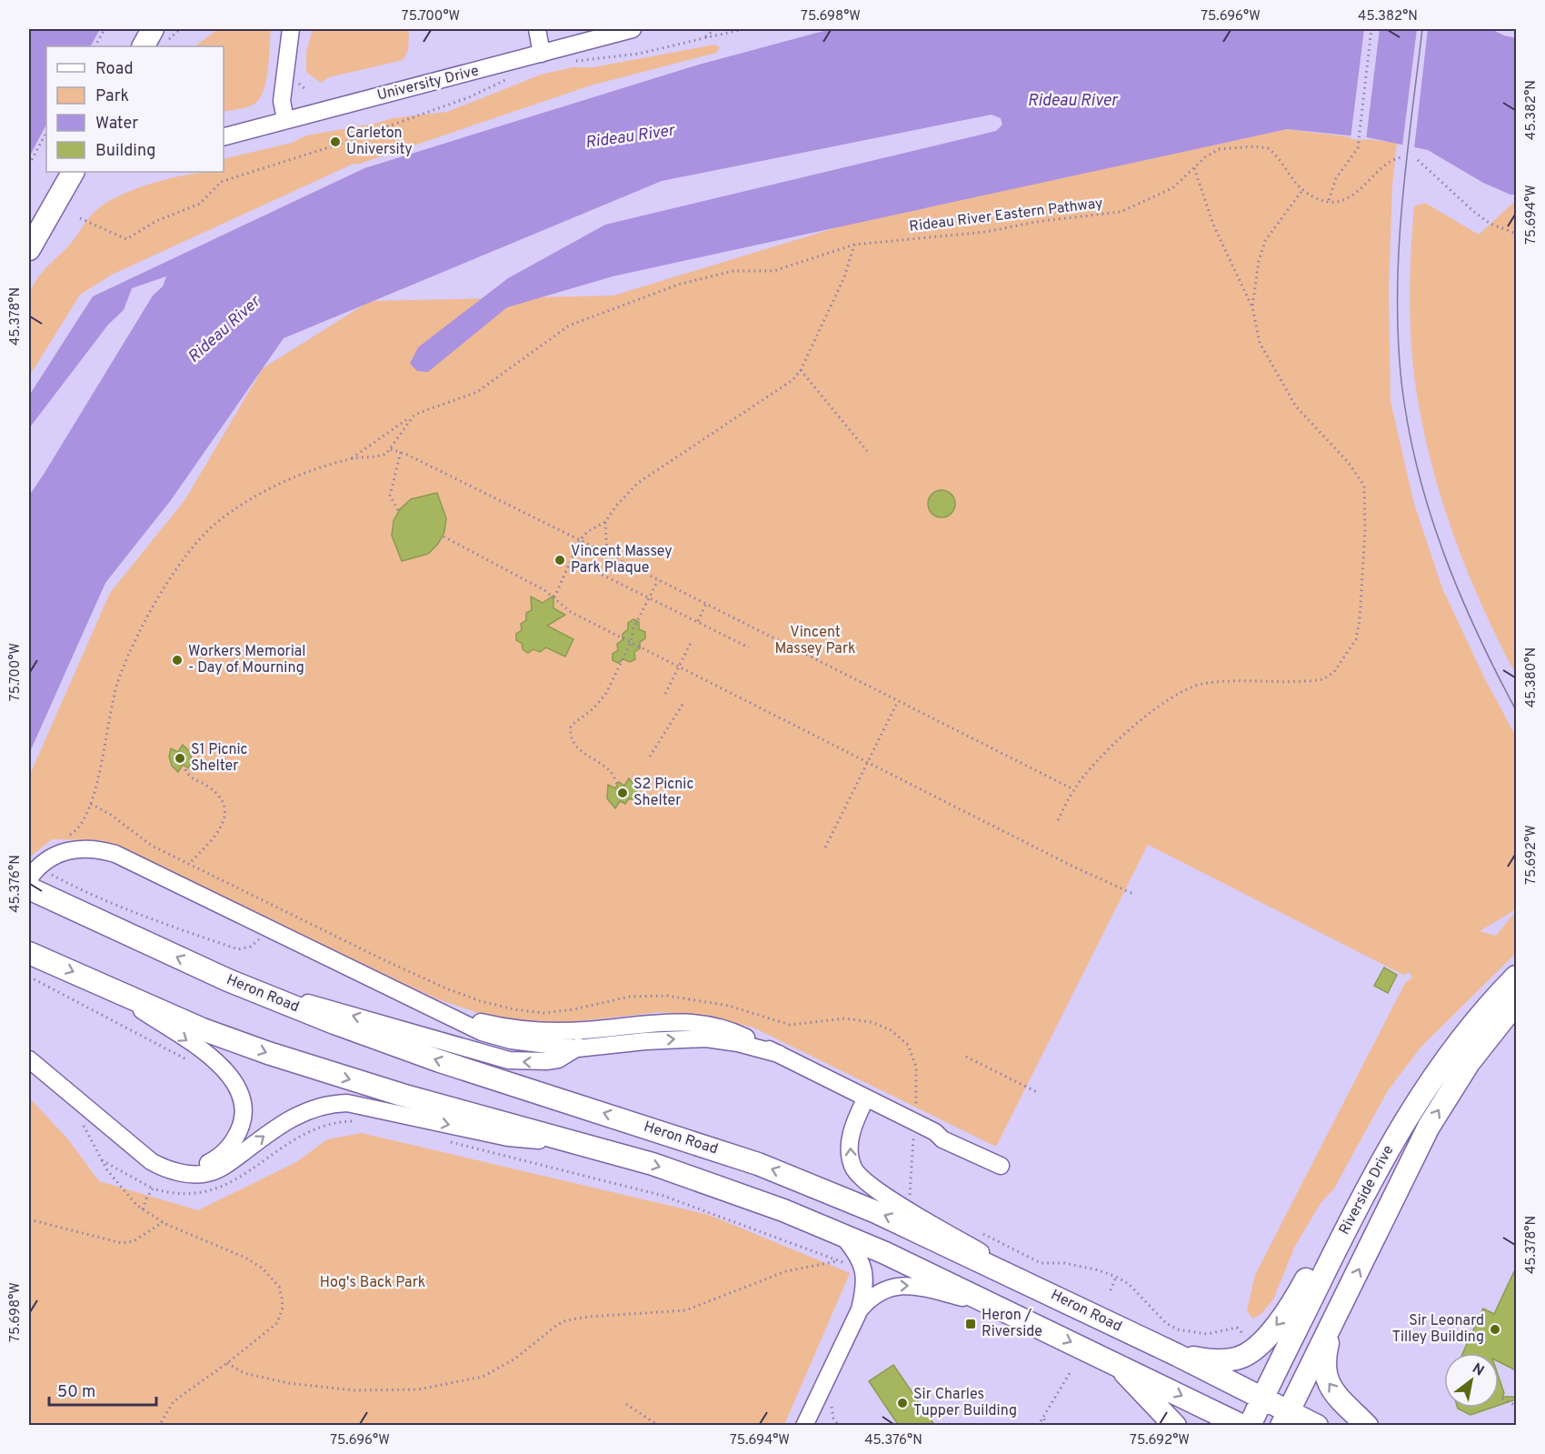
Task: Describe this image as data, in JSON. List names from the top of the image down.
{
  "streets": {
    "main road": ["Heron Road", "Riverside Drive"],
    "street": ["University Drive"],
    "path": ["Rideau River Eastern Pathway"]
  },
  "crossings": [
    ["Heron Road", "Riverside Drive"]
  ],
  "water": ["Rideau River"],
  "parks": ["Vincent Massey Park", "Hog's Back Park"],
  "places": {
    "other": [
      "Carleton University",
      "Vincent Massey Park Plaque",
      "Workers Memorial - Day of Mourning",
      "S1 Picnic Shelter",
      "S2 Picnic Shelter",
      "Sir Leonard Tilley Building",
      "Sir Charles Tupper Building"
    ],
    "transit": ["Heron / Riverside"]
  },
  "legend": [
    "Road",
    "Park",
    "Water",
    "Building"
  ],
  "scale_bar": "50 m",
  "north": "top right",
  "coordinates": [
    "75.700°W",
    "75.698°W",
    "75.696°W",
    "45.382°N",
    "75.694°W",
    "45.378°N",
    "45.380°N",
    "75.692°W",
    "45.376°N"
  ]
}
